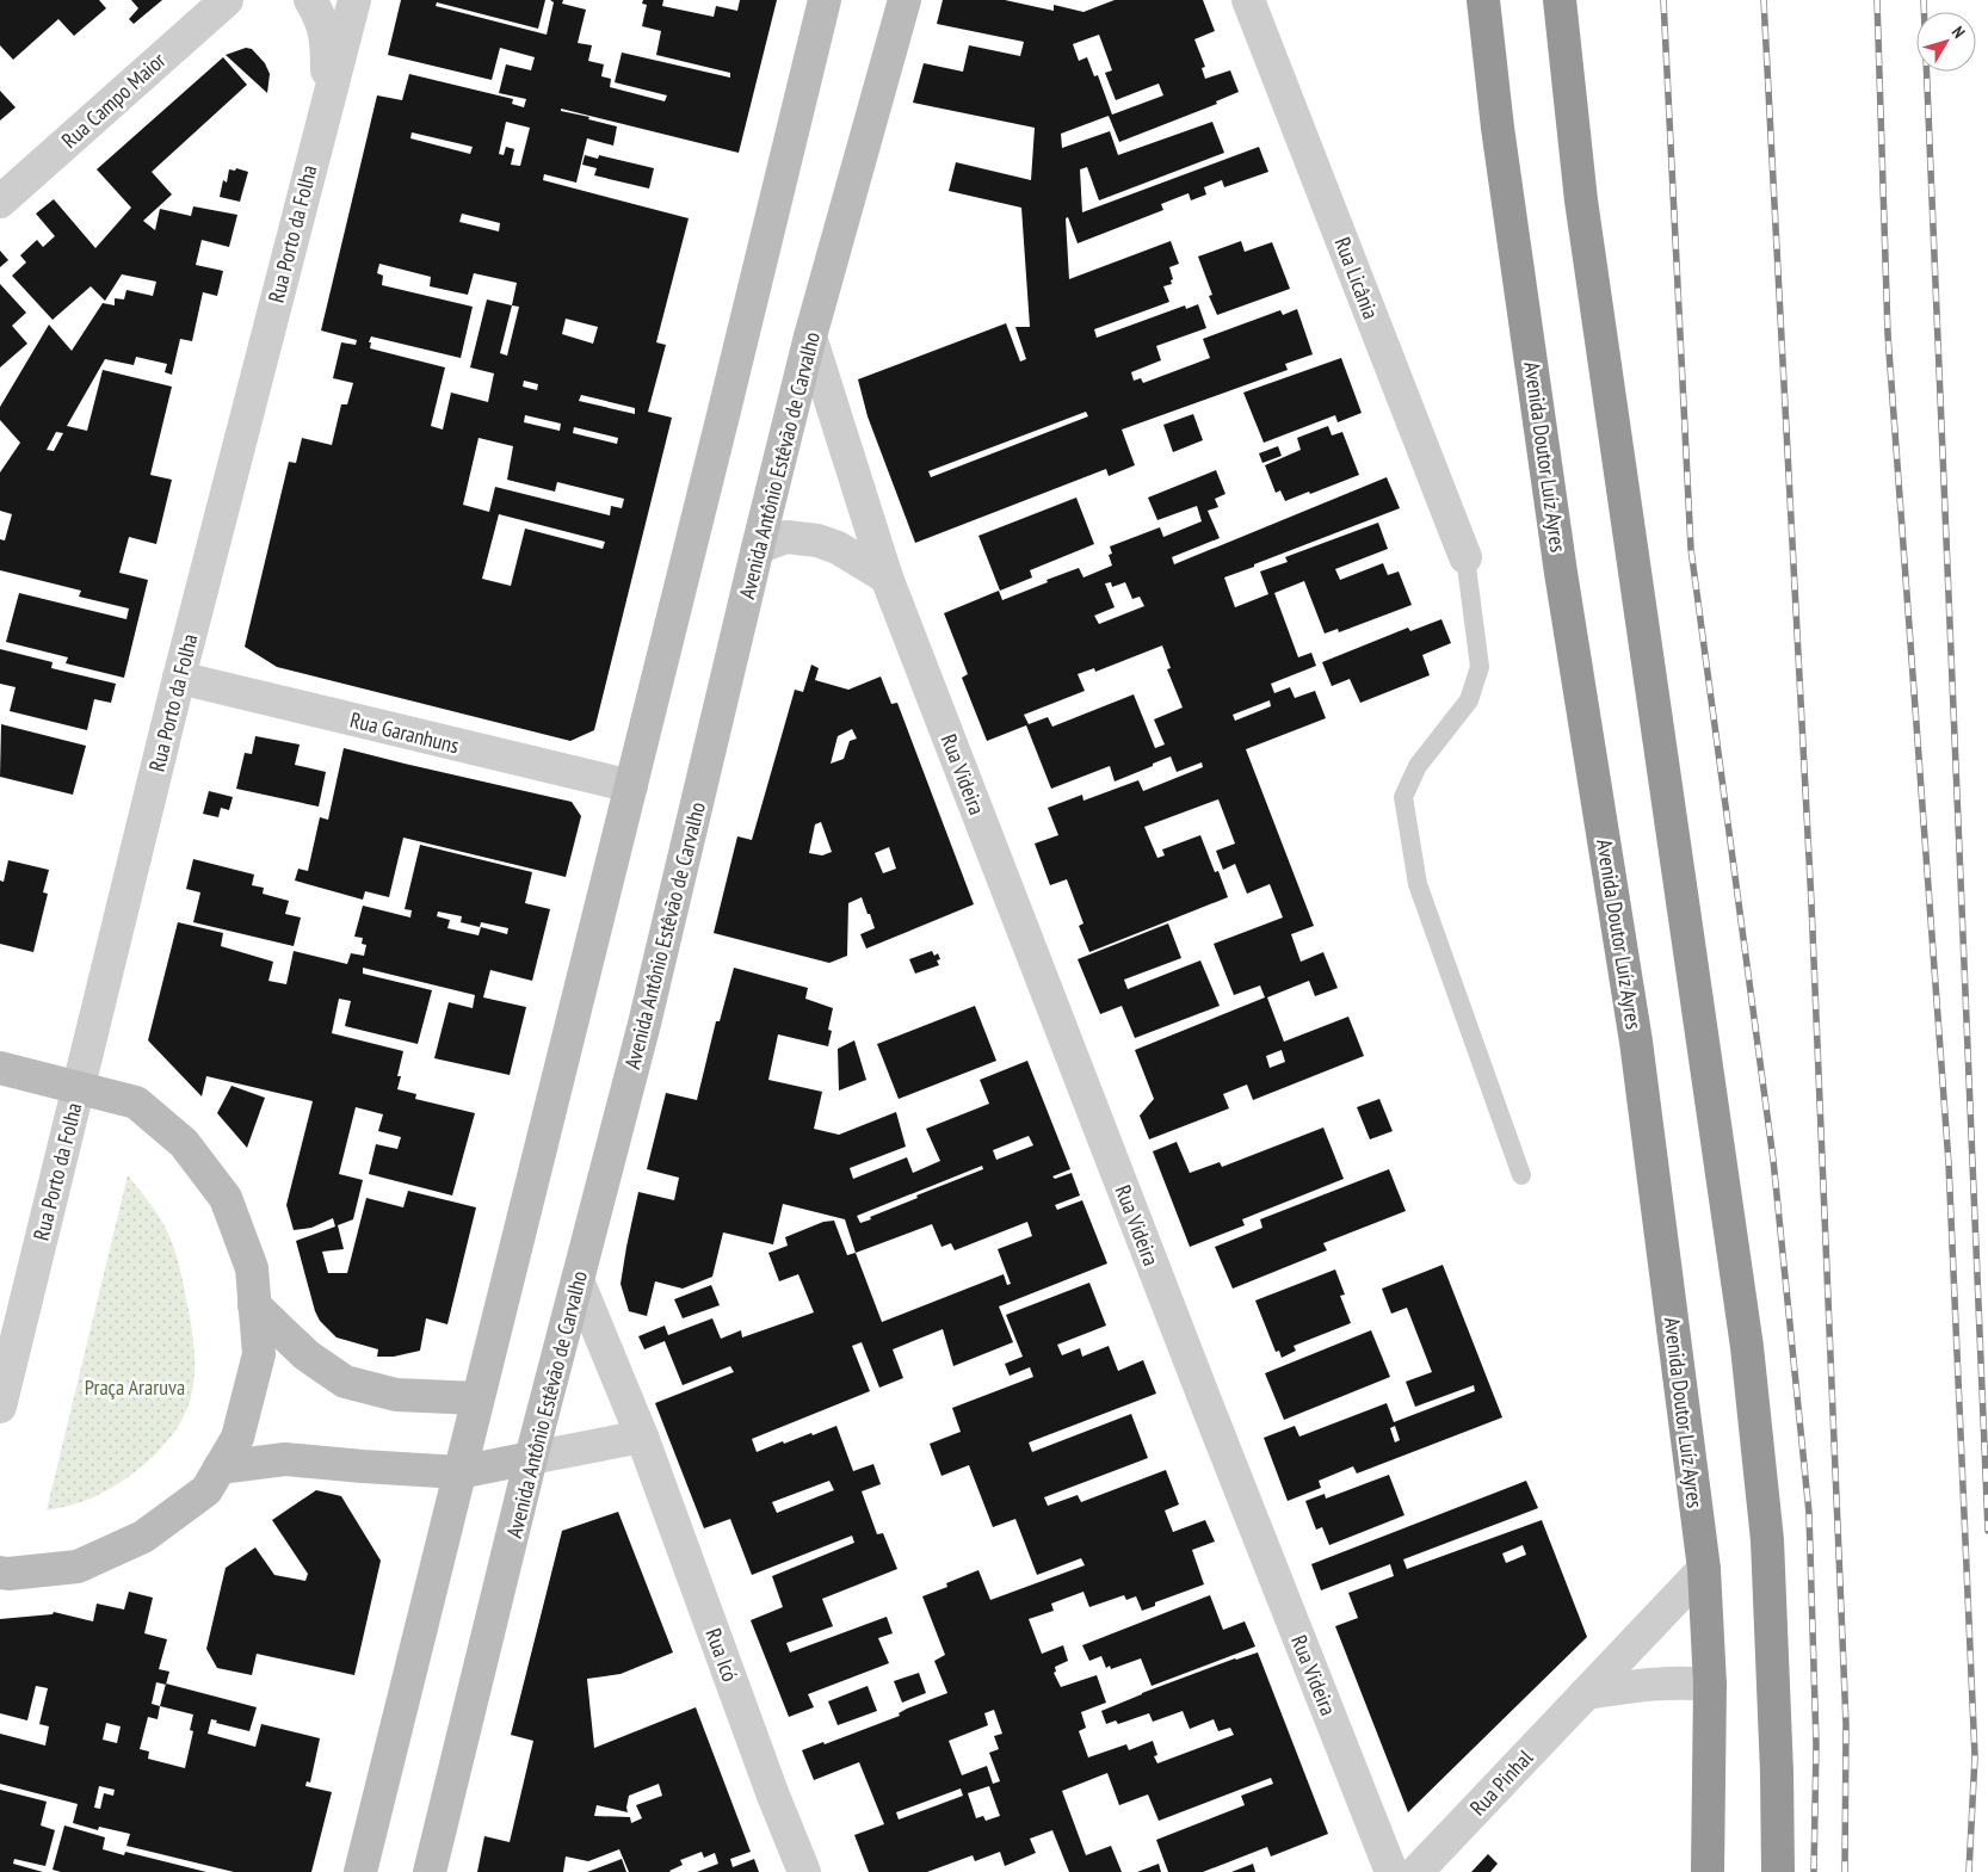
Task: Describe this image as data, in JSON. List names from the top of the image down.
{
  "streets": {
    "highway": ["Avenida Doutor Luíz Ayres"],
    "main road": ["Avenida Antônio Estêvão de Carvalho"],
    "street": [
      "Rua Campo Maior",
      "Rua Porto da Folha",
      "Rua Licânia",
      "Rua Garanhuns",
      "Rua Videira",
      "Rua Icó",
      "Rua Pinhal"
    ]
  },
  "crossings": [
    ["Rua Porto da Folha", "Rua Garanhuns"],
    ["Avenida Doutor Luíz Ayres", "Rua Pinhal"],
    ["Avenida Antônio Estêvão de Carvalho", "Rua Videira"],
    ["Avenida Antônio Estêvão de Carvalho", "Rua Icó"]
  ],
  "parks": ["Praça Araruva"],
  "north": "top right"
}
